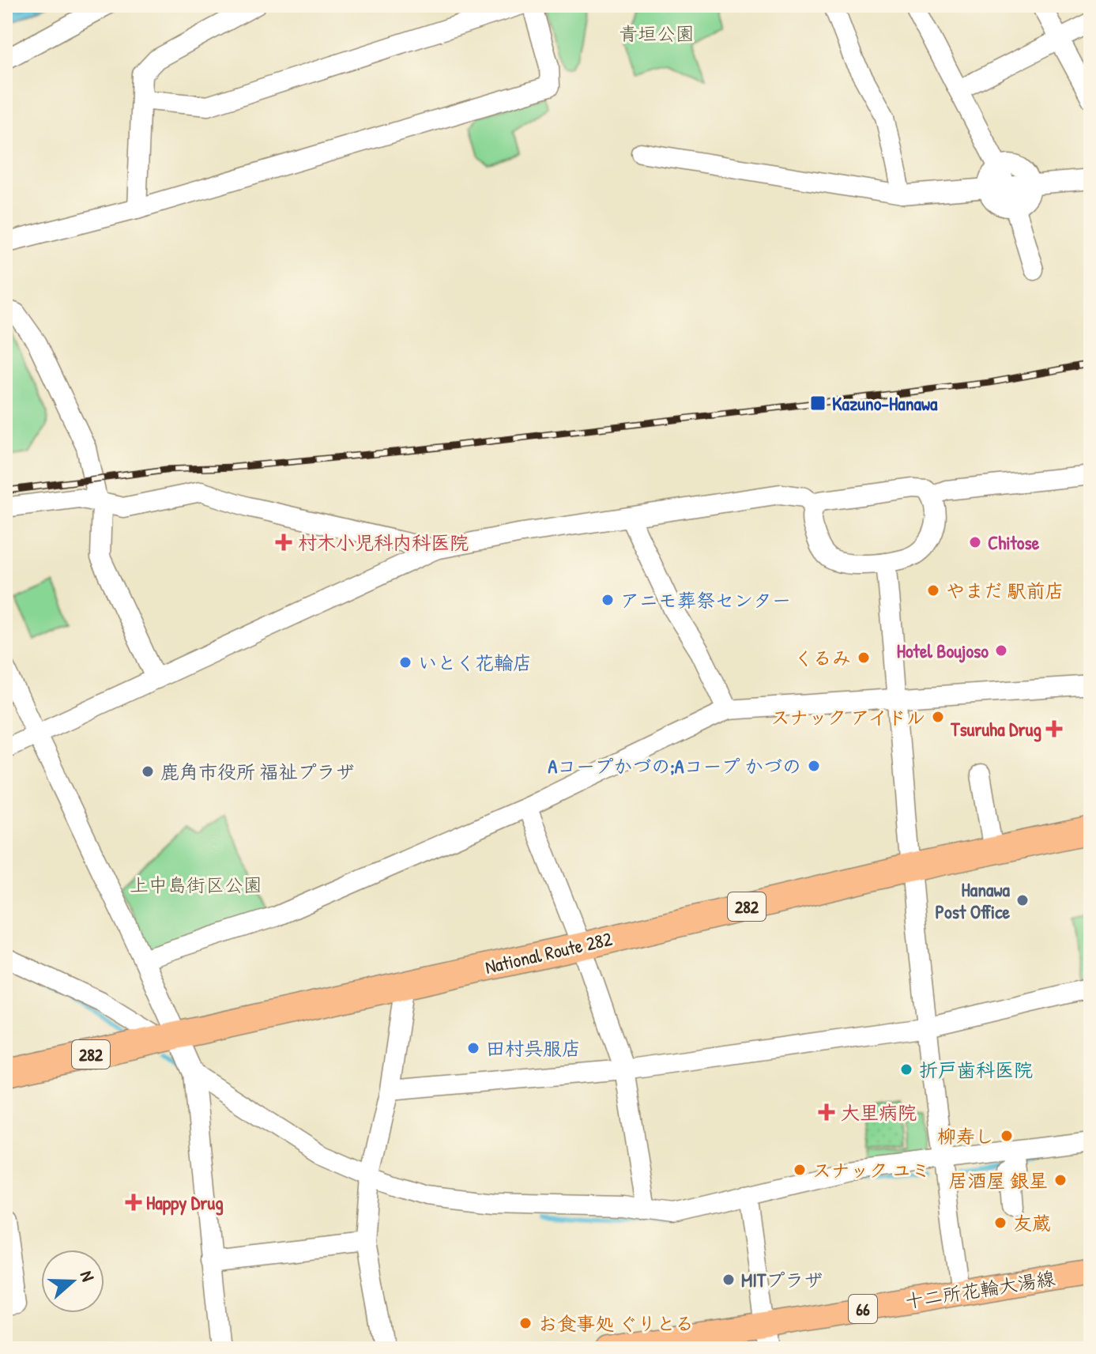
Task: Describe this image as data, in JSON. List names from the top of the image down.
{
  "streets": {
    "highway": ["282", "National Route 282"],
    "main road": ["十二所花輪大湯線", "66"]
  },
  "parks": ["青垣公園", "上中島街区公園"],
  "places": {
    "transit": ["Kazuno-Hanawa"],
    "health": [
      "村木小児科内科医院",
      "Tsuruha Drug",
      "大里病院",
      "Happy Drug"
    ],
    "other": [
      "Chitose",
      "やまだ 駅前店",
      "アニモ葬祭センター",
      "Hotel Boujoso",
      "くるみ",
      "いとく花輪店",
      "スナック アイドル",
      "Aコープかづの;Aコープ かづの",
      "鹿角市役所 福祉プラザ",
      "Hanawa Post Office",
      "田村呉服店",
      "折戸歯科医院",
      "柳寿し",
      "スナック ユミ",
      "居酒屋 銀星",
      "友蔵",
      "MITプラザ",
      "お食事処 ぐりとる"
    ]
  },
  "north": "right"
}
